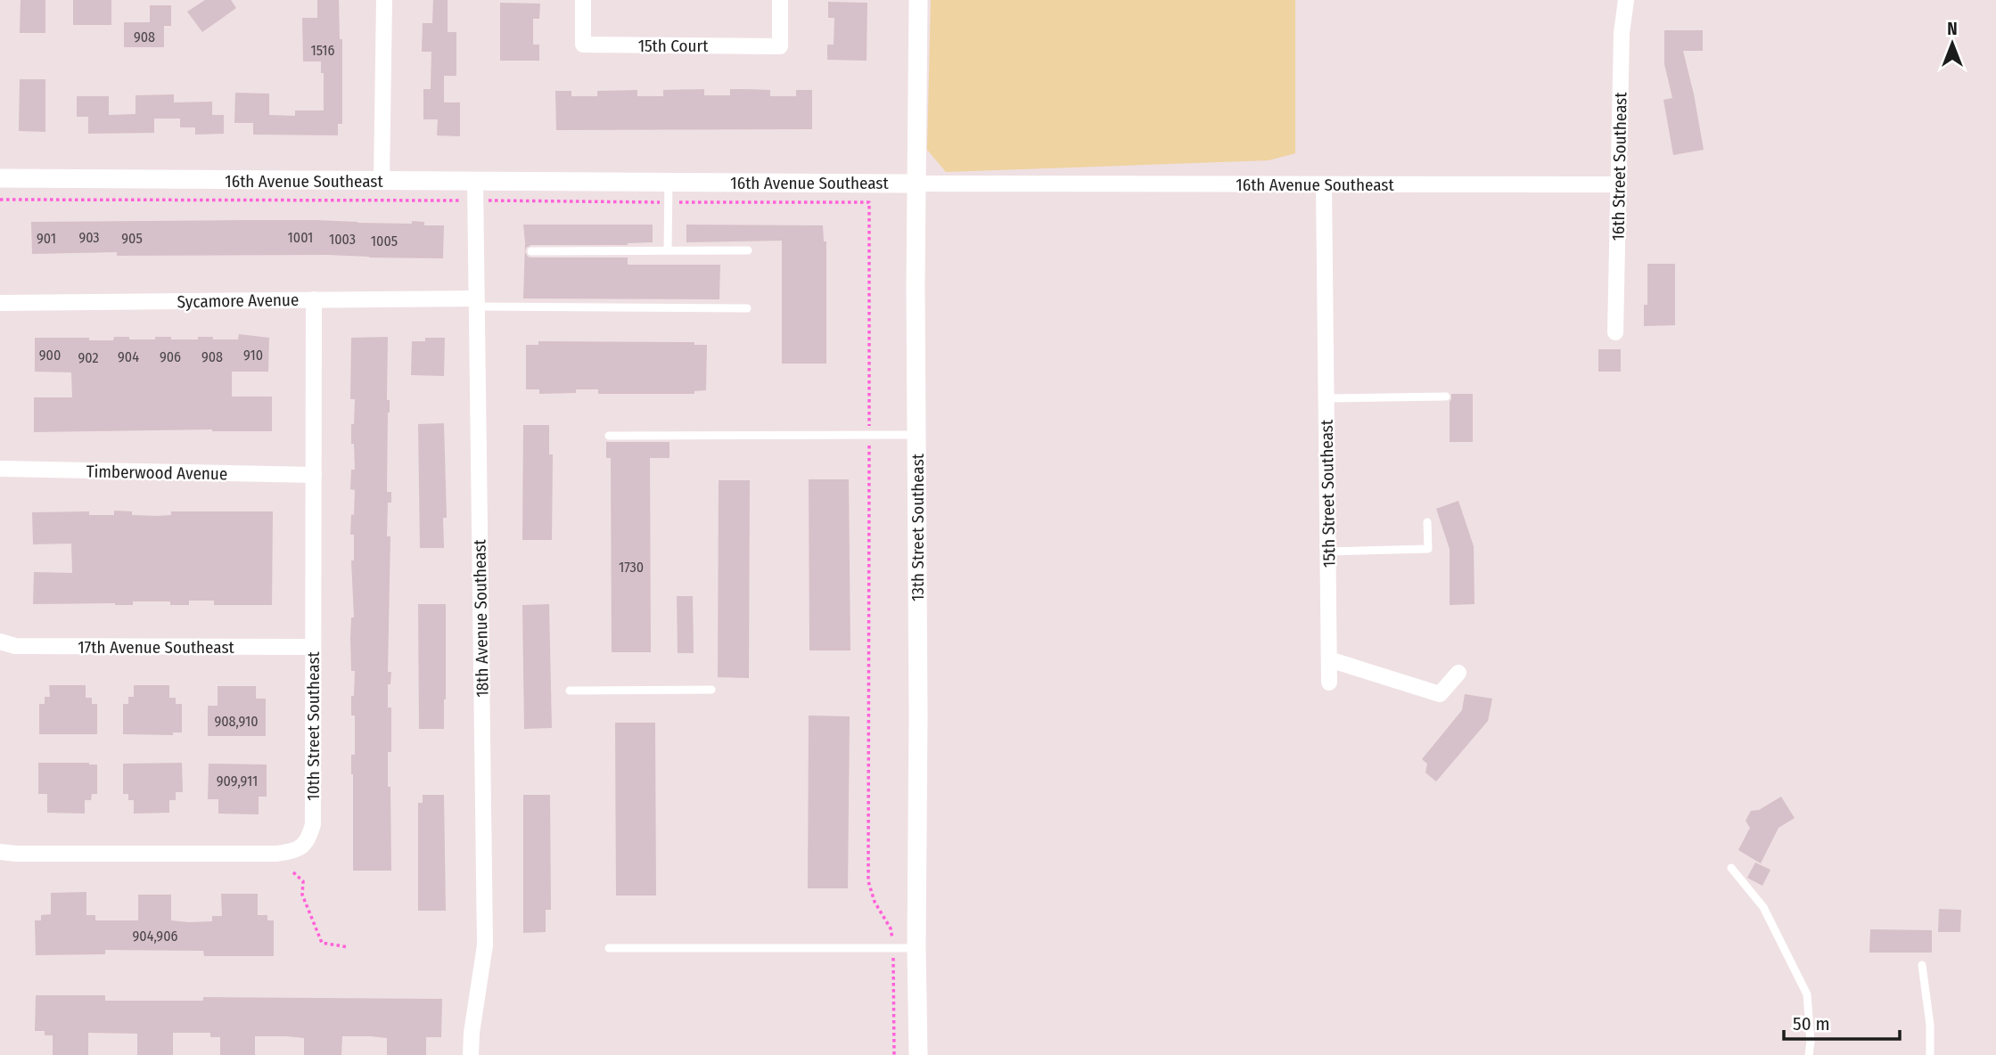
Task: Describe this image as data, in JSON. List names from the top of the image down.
{
  "streets": {
    "street": [
      "15th Court",
      "16th Street Southeast",
      "16th Avenue Southeast",
      "Sycamore Avenue",
      "Timberwood Avenue",
      "15th Street Southeast",
      "13th Street Southeast",
      "18th Avenue Southeast",
      "17th Avenue Southeast",
      "10th Street Southeast"
    ]
  },
  "crossings": [
    ["16th Street Southeast", "16th Avenue Southeast"],
    ["16th Avenue Southeast", "15th Street Southeast"],
    ["16th Avenue Southeast", "13th Street Southeast"],
    ["16th Avenue Southeast", "18th Avenue Southeast"],
    ["Sycamore Avenue", "18th Avenue Southeast"],
    ["Sycamore Avenue", "10th Street Southeast"],
    ["Timberwood Avenue", "10th Street Southeast"],
    ["17th Avenue Southeast", "10th Street Southeast"]
  ],
  "house_numbers": [
    "908",
    "1516",
    "903",
    "1001",
    "901",
    "905",
    "1003",
    "1005",
    "900",
    "910",
    "904",
    "906",
    "908",
    "902",
    "1730",
    "908,910",
    "909,911",
    "904,906"
  ],
  "scale_bar": "50 m",
  "north": "top"
}
